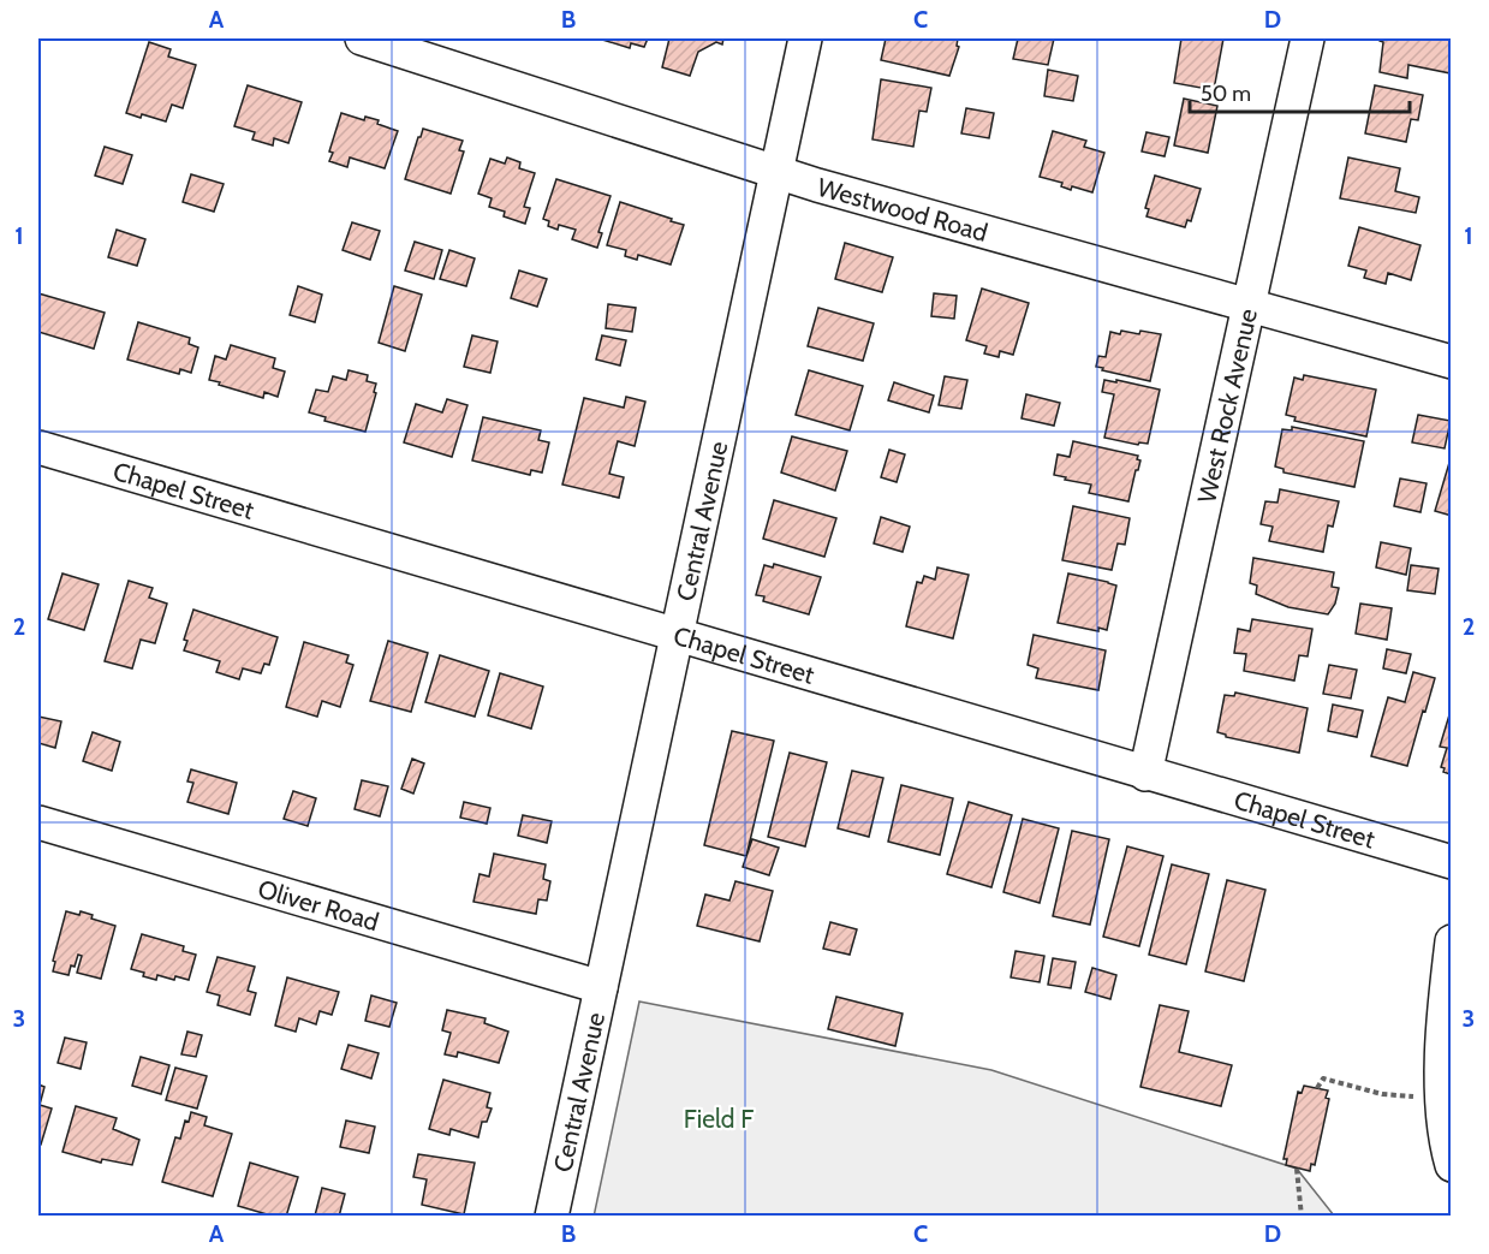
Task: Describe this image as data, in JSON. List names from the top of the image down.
{
  "streets": {
    "street": [
      "Westwood Road",
      "West Rock Avenue",
      "Chapel Street",
      "Central Avenue",
      "Oliver Road"
    ]
  },
  "crossings": [
    ["Westwood Road", "West Rock Avenue"],
    ["Westwood Road", "Central Avenue"],
    ["West Rock Avenue", "Chapel Street"],
    ["Chapel Street", "Central Avenue"],
    ["Central Avenue", "Oliver Road"]
  ],
  "parks": ["Field F"],
  "scale_bar": "50 m",
  "grid": {
    "columns": [
      "A",
      "B",
      "C",
      "D"
    ],
    "rows": ["1", "2", "3"]
  }
}
